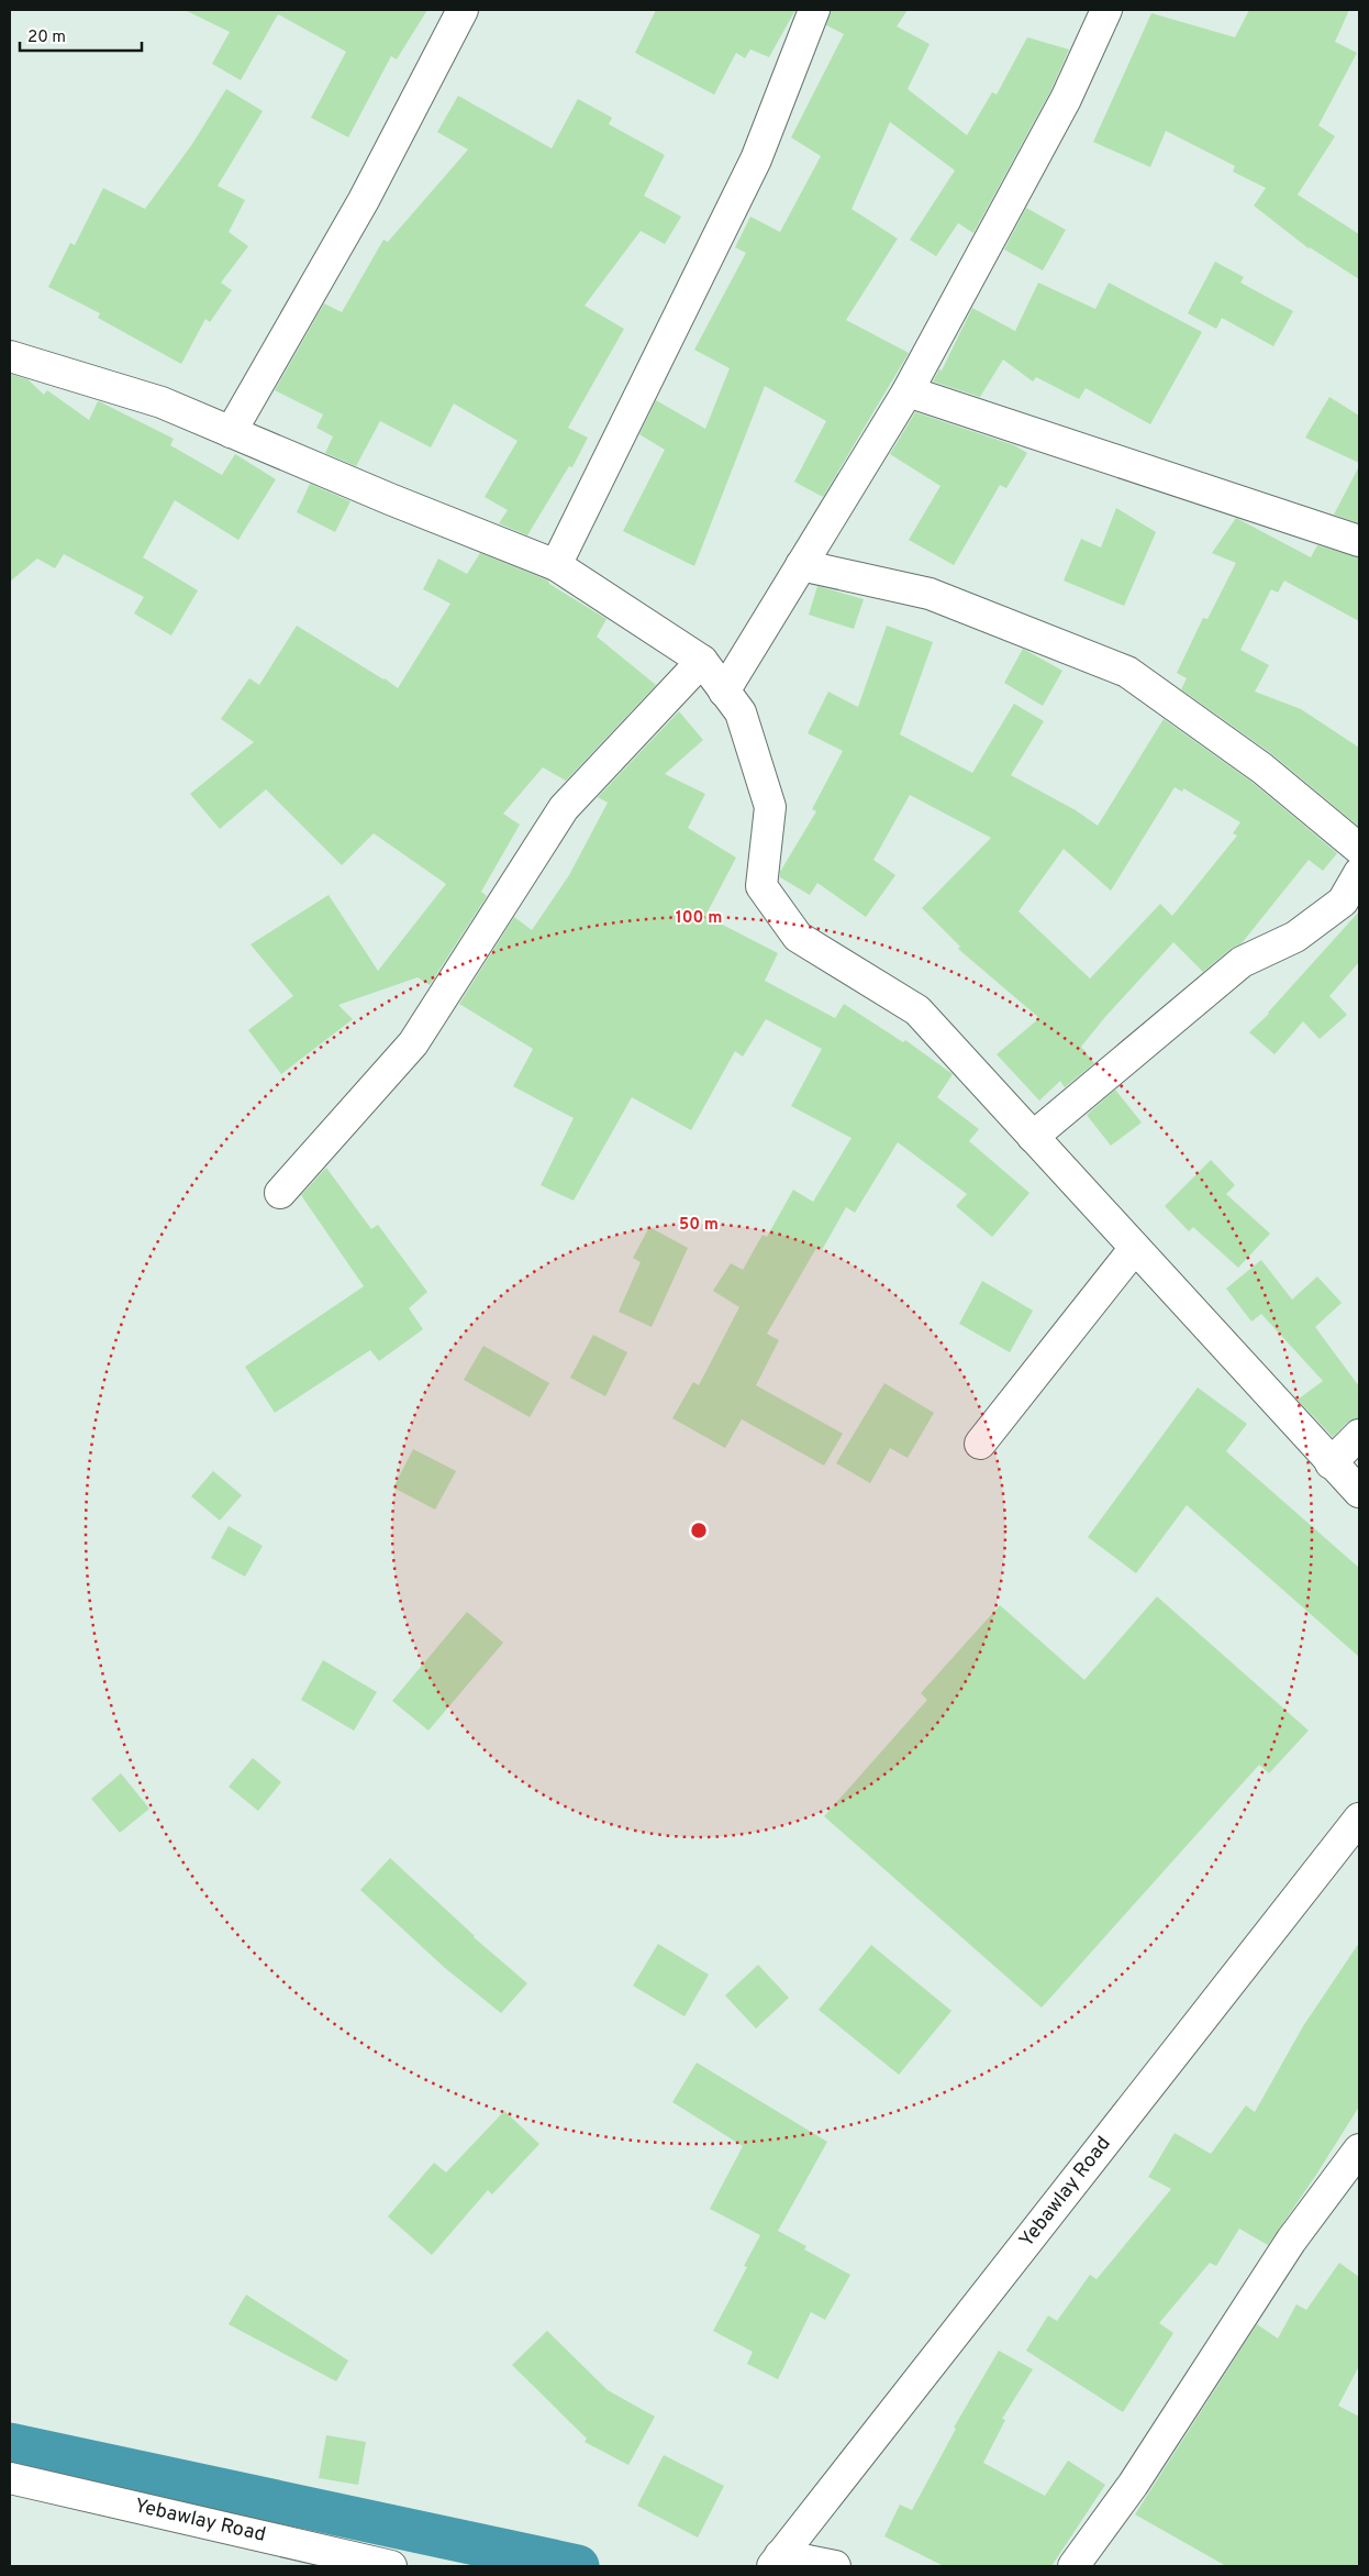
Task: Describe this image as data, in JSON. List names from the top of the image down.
{
  "streets": {
    "street": ["Yebawlay Road"]
  },
  "scale_bar": "20 m",
  "rings": ["100 m", "50 m"]
}
